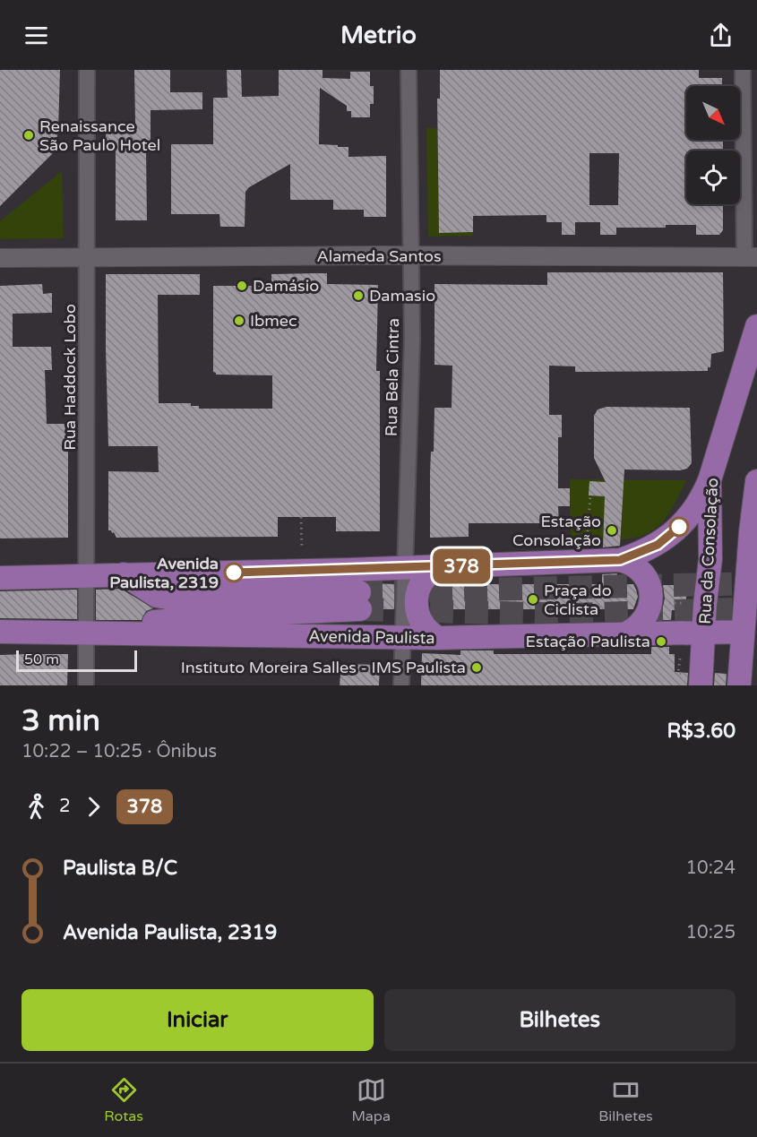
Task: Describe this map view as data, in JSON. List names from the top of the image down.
{
  "streets": {
    "main road": ["Rua da Consolação", "Avenida Paulista"],
    "street": ["Alameda Santos", "Rua Haddock Lobo", "Rua Bela Cintra"]
  },
  "crossings": [
    ["Alameda Santos", "Rua Haddock Lobo"],
    ["Alameda Santos", "Rua Bela Cintra"],
    ["Rua Haddock Lobo", "Avenida Paulista"],
    ["Rua Bela Cintra", "Avenida Paulista"],
    ["Rua da Consolação", "Avenida Paulista"]
  ],
  "places": [
    "Renaissance São Paulo Hotel",
    "Damásio",
    "Damasio",
    "Ibmec",
    "Estação Consolação",
    "Avenida Paulista, 2319",
    "Praça do Ciclista",
    "Estação Paulista",
    "Instituto Moreira Salles - IMS Paulista"
  ],
  "lines": ["bus line 378"],
  "scale_bar": "50 m",
  "north": "bottom right",
  "page": {
    "header": "Metrio",
    "on_map": "378",
    "scale": "50 m",
    "heading": ["3 min", "10:22 – 10:25 · Ônibus", "R$3.60"],
    "legs": ["2", "378"],
    "list": [
      {
        "name": "Paulista B/C",
        "value": "10:24"
      },
      {
        "name": "Avenida Paulista, 2319",
        "value": "10:25"
      }
    ],
    "buttons": ["Iniciar", "Bilhetes"],
    "tabs": ["Rotas", "Mapa", "Bilhetes"]
  }
}
